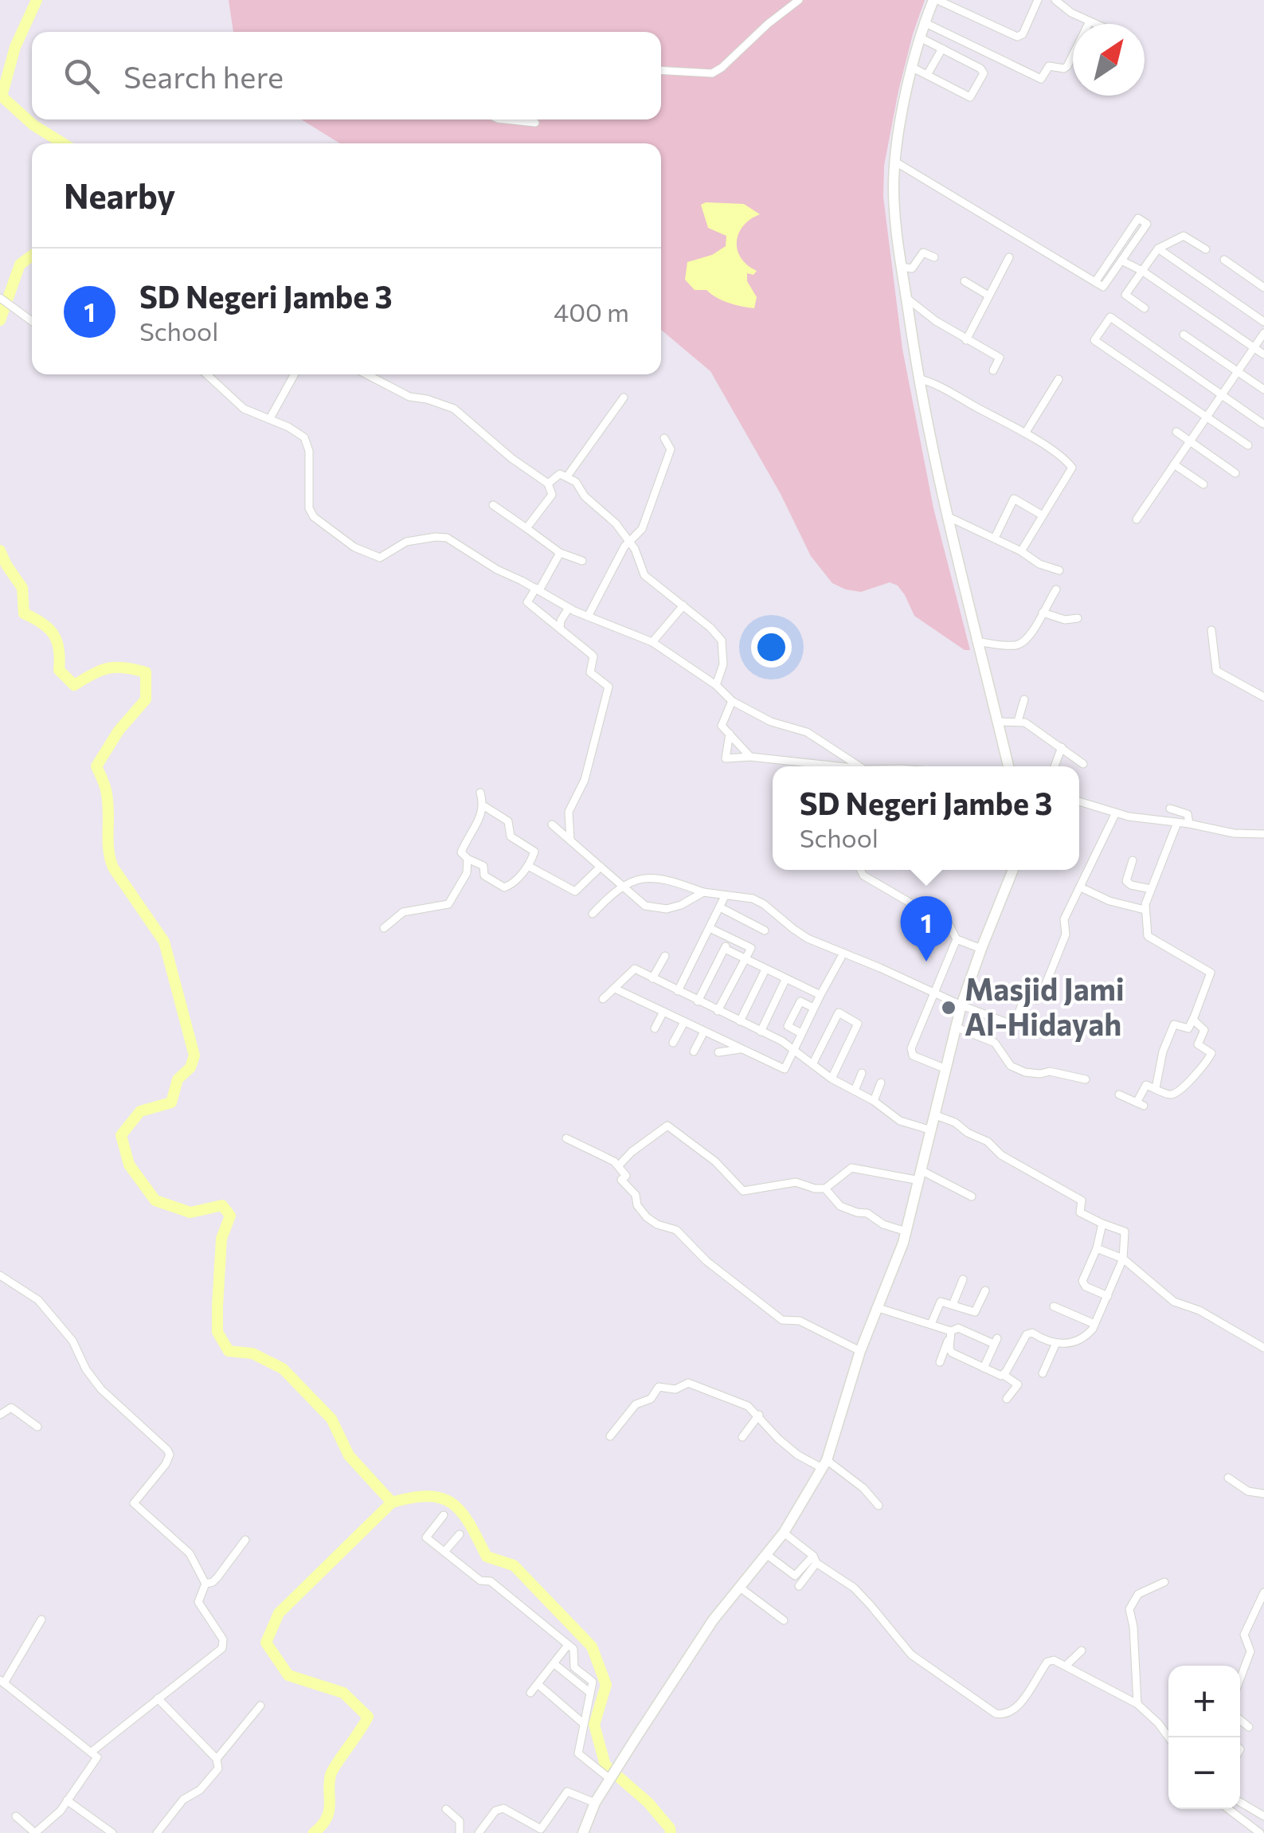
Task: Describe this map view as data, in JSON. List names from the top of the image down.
{
  "places": ["Masjid Jami Al-Hidayah"],
  "north": "top right",
  "page": {
    "search": "Search here",
    "heading": "Nearby",
    "list": [
      {
        "mark": "1",
        "name": "SD Negeri Jambe 3",
        "note": "School",
        "value": "400 m"
      }
    ],
    "popup": ["SD Negeri Jambe 3", "School"],
    "pins": "1",
    "map_buttons": ["+", "−"]
  }
}
